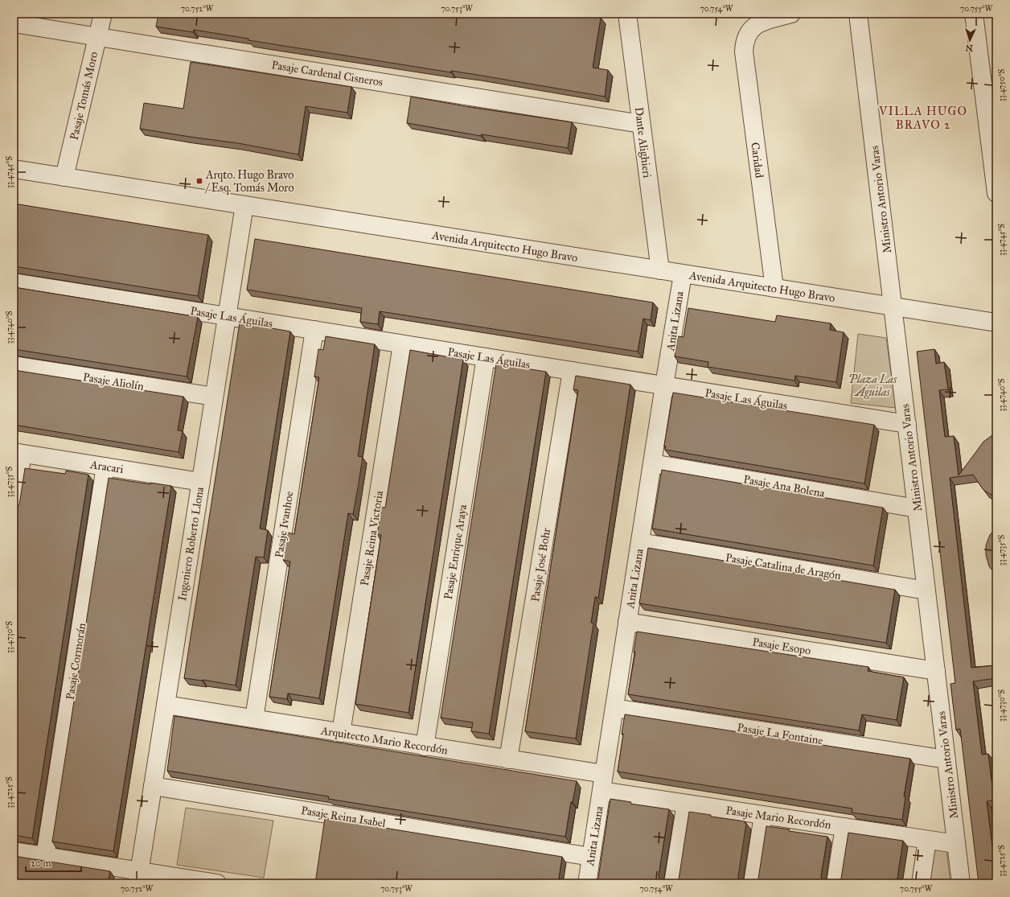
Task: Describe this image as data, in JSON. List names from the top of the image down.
{
  "streets": {
    "street": [
      "Pasaje Cardenal Cisneros",
      "Pasaje Tomás Moro",
      "Dante Alighieri",
      "Caridad",
      "Ministro Antorio Varas",
      "Avenida Arquitecto Hugo Bravo",
      "Pasaje Las Águilas",
      "Anita Lizana",
      "Pasaje Aliolín",
      "Aracari",
      "Pasaje Ana Bolena",
      "Pasaje Ivanhoe",
      "Pasaje Reina Victoria",
      "Ingeniero Roberto Llona",
      "Pasaje Enrique Araya",
      "Pasaje José Bohr",
      "Pasaje Catalina de Aragón",
      "Pasaje Esopo",
      "Pasaje Cormorán",
      "Pasaje La Fontaine",
      "Arquitecto Mario Recordón",
      "Pasaje Reina Isabel",
      "Pasaje Mario Recordón"
    ]
  },
  "crossings": [
    ["Pasaje Cardenal Cisneros", "Pasaje Tomás Moro"],
    ["Pasaje Cardenal Cisneros", "Dante Alighieri"],
    ["Pasaje Tomás Moro", "Avenida Arquitecto Hugo Bravo"],
    ["Dante Alighieri", "Avenida Arquitecto Hugo Bravo"],
    ["Caridad", "Avenida Arquitecto Hugo Bravo"],
    ["Ministro Antorio Varas", "Avenida Arquitecto Hugo Bravo"],
    ["Ministro Antorio Varas", "Pasaje Las Águilas"],
    ["Ministro Antorio Varas", "Pasaje Ana Bolena"],
    ["Ministro Antorio Varas", "Pasaje Catalina de Aragón"],
    ["Ministro Antorio Varas", "Pasaje Esopo"],
    ["Ministro Antorio Varas", "Pasaje La Fontaine"],
    ["Ministro Antorio Varas", "Pasaje Mario Recordón"],
    ["Avenida Arquitecto Hugo Bravo", "Anita Lizana"],
    ["Avenida Arquitecto Hugo Bravo", "Ingeniero Roberto Llona"],
    ["Pasaje Las Águilas", "Anita Lizana"],
    ["Pasaje Las Águilas", "Pasaje Ivanhoe"],
    ["Pasaje Las Águilas", "Pasaje Reina Victoria"],
    ["Pasaje Las Águilas", "Ingeniero Roberto Llona"],
    ["Pasaje Las Águilas", "Pasaje Enrique Araya"],
    ["Pasaje Las Águilas", "Pasaje José Bohr"],
    ["Anita Lizana", "Pasaje Ana Bolena"],
    ["Anita Lizana", "Pasaje Catalina de Aragón"],
    ["Anita Lizana", "Pasaje Esopo"],
    ["Anita Lizana", "Pasaje La Fontaine"],
    ["Anita Lizana", "Arquitecto Mario Recordón"],
    ["Anita Lizana", "Pasaje Reina Isabel"],
    ["Anita Lizana", "Pasaje Mario Recordón"],
    ["Pasaje Aliolín", "Ingeniero Roberto Llona"],
    ["Aracari", "Ingeniero Roberto Llona"],
    ["Aracari", "Pasaje Cormorán"],
    ["Pasaje Ivanhoe", "Arquitecto Mario Recordón"],
    ["Pasaje Reina Victoria", "Arquitecto Mario Recordón"],
    ["Ingeniero Roberto Llona", "Arquitecto Mario Recordón"],
    ["Ingeniero Roberto Llona", "Pasaje Reina Isabel"],
    ["Pasaje Enrique Araya", "Arquitecto Mario Recordón"],
    ["Pasaje José Bohr", "Arquitecto Mario Recordón"],
    ["Arquitecto Mario Recordón", "Pasaje Mario Recordón"]
  ],
  "districts": ["VILLA HUGO BRAVO 2"],
  "parks": ["Plaza Las Águilas"],
  "places": {
    "transit": ["Arqto. Hugo Bravo / Esq. Tomás Moro"]
  },
  "scale_bar": "20 m",
  "north": "bottom",
  "coordinates": [
    "70.752°W",
    "70.753°W",
    "70.754°W",
    "70.755°W",
    "33.4750°S",
    "33.4745°S",
    "33.4740°S",
    "33.4735°S",
    "33.4730°S",
    "33.4725°S"
  ]
}
